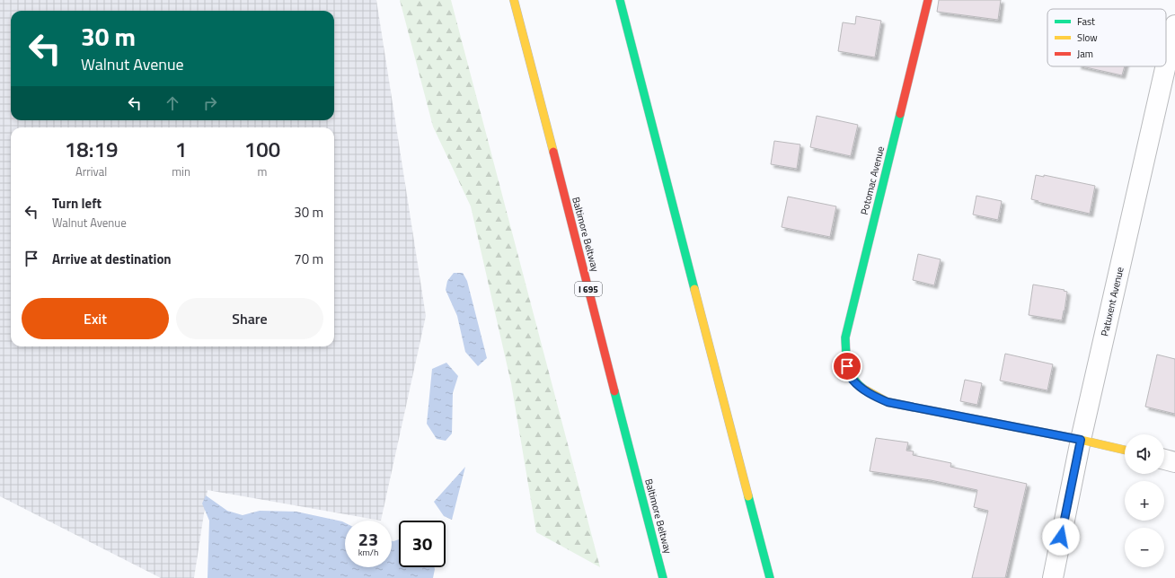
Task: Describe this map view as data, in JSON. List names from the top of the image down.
{
  "streets": {
    "main road": ["Potomac Avenue", "Baltimore Beltway", "I 695"],
    "street": ["Patuxent Avenue"]
  },
  "crossings": [
    ["Potomac Avenue", "Patuxent Avenue"]
  ],
  "legend": ["Fast", "Slow", "Jam"],
  "page": {
    "turn": ["30 m", "Walnut Avenue"],
    "eta": [
      "18:19",
      "Arrival",
      "1",
      "min",
      "100",
      "m"
    ],
    "list": [
      {
        "name": "Turn left",
        "note": "Walnut Avenue",
        "value": "30 m"
      },
      {
        "name": "Arrive at destination",
        "value": "70 m"
      }
    ],
    "buttons": ["Exit", "Share"],
    "map_buttons": ["+", "−"],
    "speed": "23 km/h",
    "limit": "30"
  }
}
